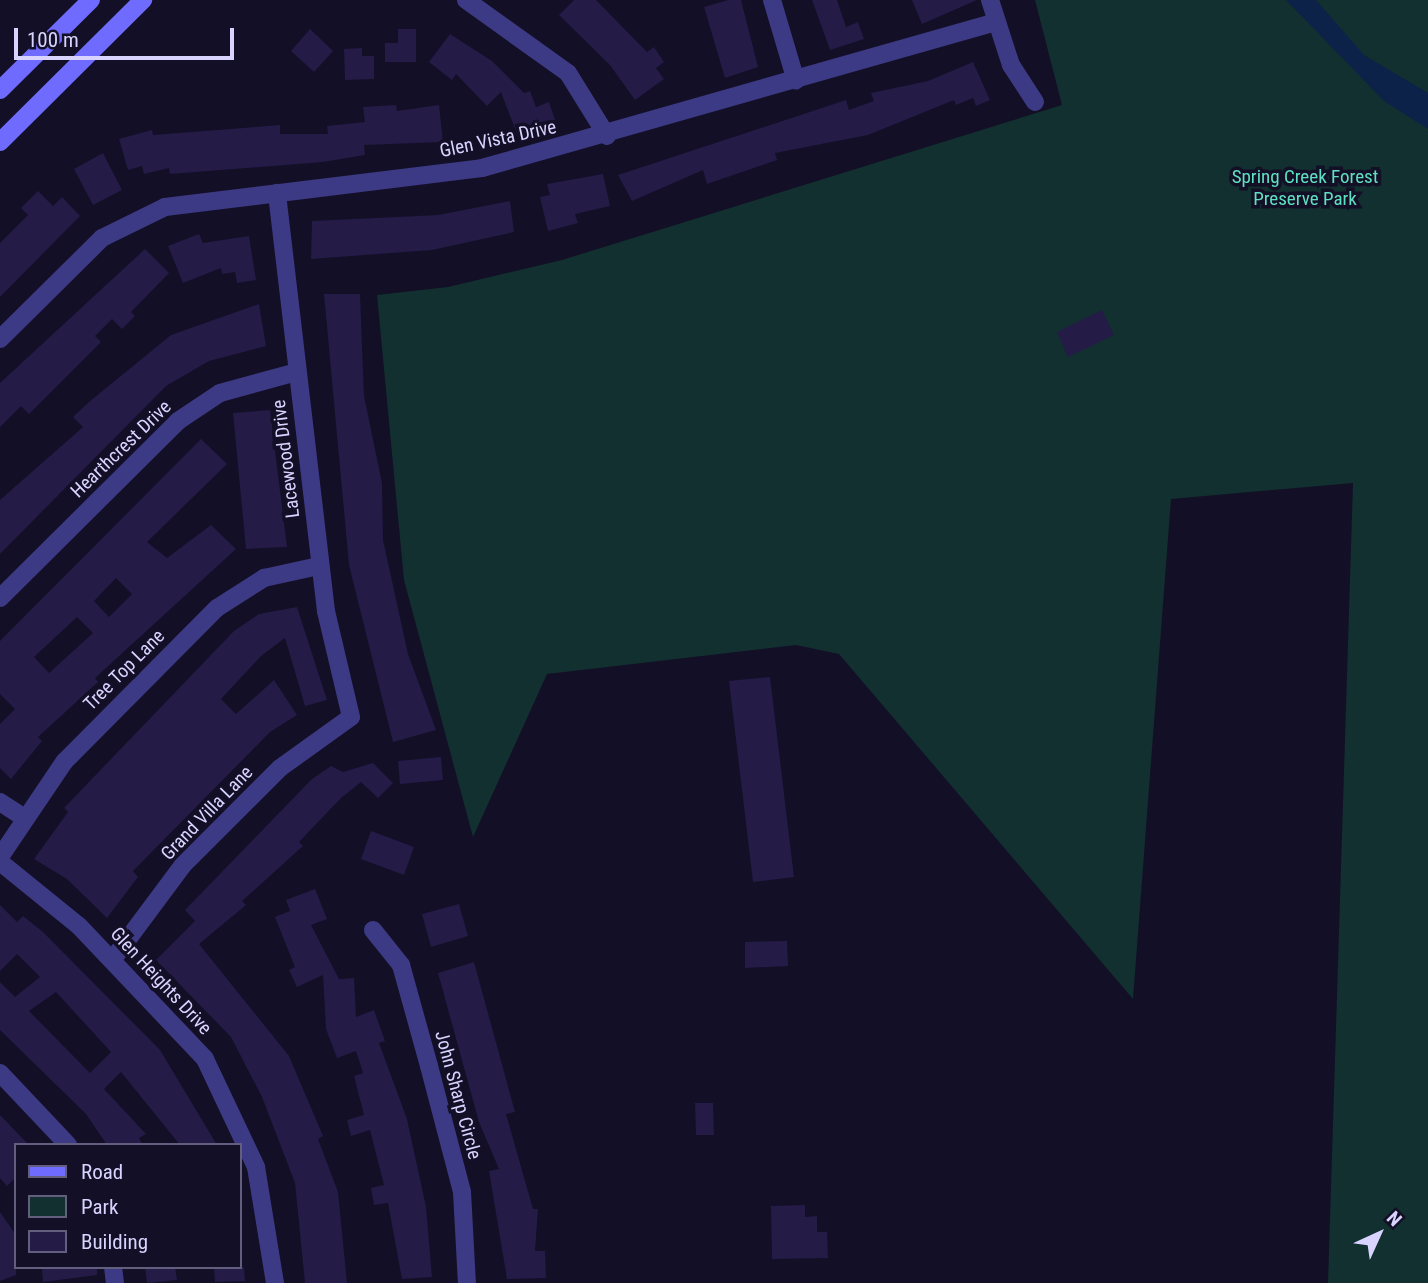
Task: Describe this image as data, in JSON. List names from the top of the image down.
{
  "streets": {
    "street": [
      "Glen Vista Drive",
      "Hearthcrest Drive",
      "Lacewood Drive",
      "Tree Top Lane",
      "Grand Villa Lane",
      "Glen Heights Drive",
      "John Sharp Circle"
    ]
  },
  "crossings": [
    ["Glen Vista Drive", "Lacewood Drive"],
    ["Hearthcrest Drive", "Lacewood Drive"],
    ["Lacewood Drive", "Tree Top Lane"],
    ["Lacewood Drive", "Grand Villa Lane"],
    ["Tree Top Lane", "Glen Heights Drive"],
    ["Grand Villa Lane", "Glen Heights Drive"]
  ],
  "parks": ["Spring Creek Forest Preserve Park"],
  "legend": ["Road", "Park", "Building"],
  "scale_bar": "100 m",
  "north": "top right"
}
